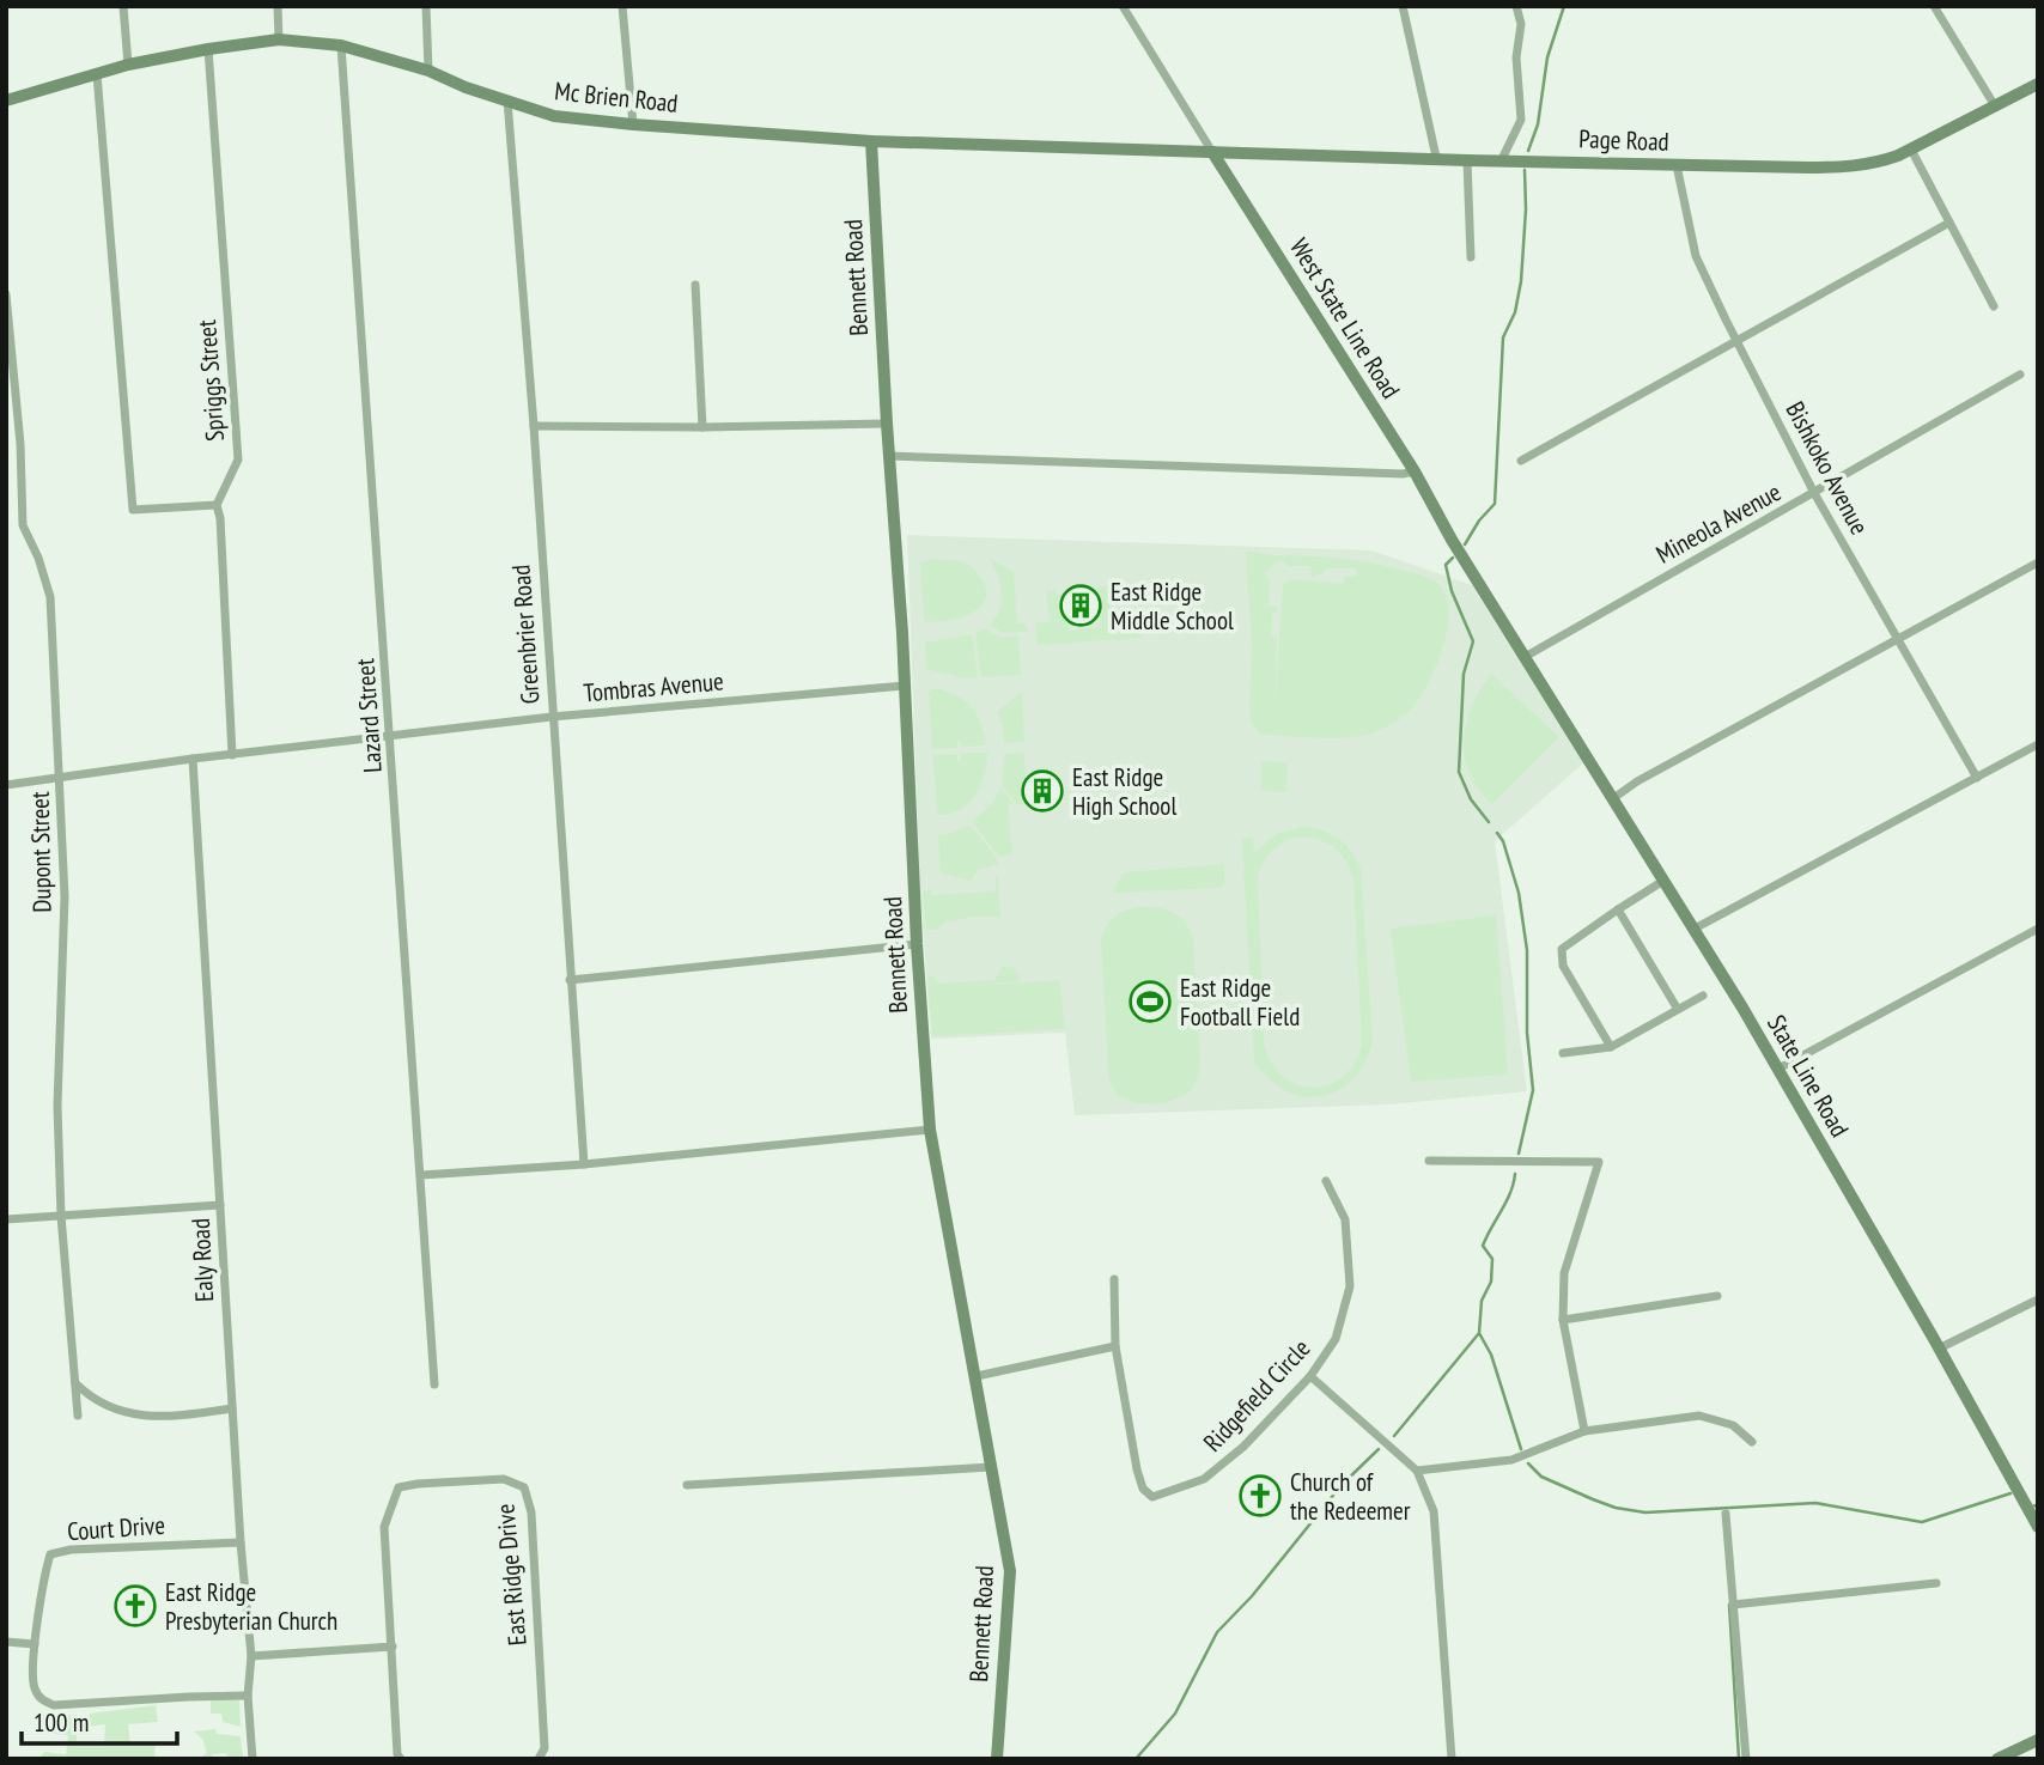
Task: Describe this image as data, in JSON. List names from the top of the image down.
{
  "streets": {
    "street": [
      "Mc Brien Road",
      "Page Road",
      "Bennett Road",
      "West State Line Road",
      "Spriggs Street",
      "Bishkoko Avenue",
      "Mineola Avenue",
      "Greenbrier Road",
      "Tombras Avenue",
      "Lazard Street",
      "Dupont Street",
      "State Line Road",
      "Ealy Road",
      "Ridgefield Circle",
      "Court Drive",
      "East Ridge Drive"
    ]
  },
  "crossings": [
    ["Mc Brien Road", "Page Road"],
    ["Mc Brien Road", "Bennett Road"],
    ["Mc Brien Road", "Spriggs Street"],
    ["Mc Brien Road", "Greenbrier Road"],
    ["Mc Brien Road", "Lazard Street"],
    ["Page Road", "West State Line Road"],
    ["Page Road", "Bishkoko Avenue"],
    ["Bennett Road", "Tombras Avenue"],
    ["West State Line Road", "Mineola Avenue"],
    ["West State Line Road", "State Line Road"],
    ["Bishkoko Avenue", "Mineola Avenue"],
    ["Mineola Avenue", "State Line Road"],
    ["Greenbrier Road", "Tombras Avenue"],
    ["Tombras Avenue", "Lazard Street"],
    ["Tombras Avenue", "Dupont Street"],
    ["Tombras Avenue", "Ealy Road"],
    ["Ealy Road", "Court Drive"]
  ],
  "places": {
    "building": ["East Ridge Middle School", "East Ridge High School"],
    "sports": ["East Ridge Football Field"],
    "church": ["Church of the Redeemer", "East Ridge Presbyterian Church"]
  },
  "scale_bar": "100 m"
}
